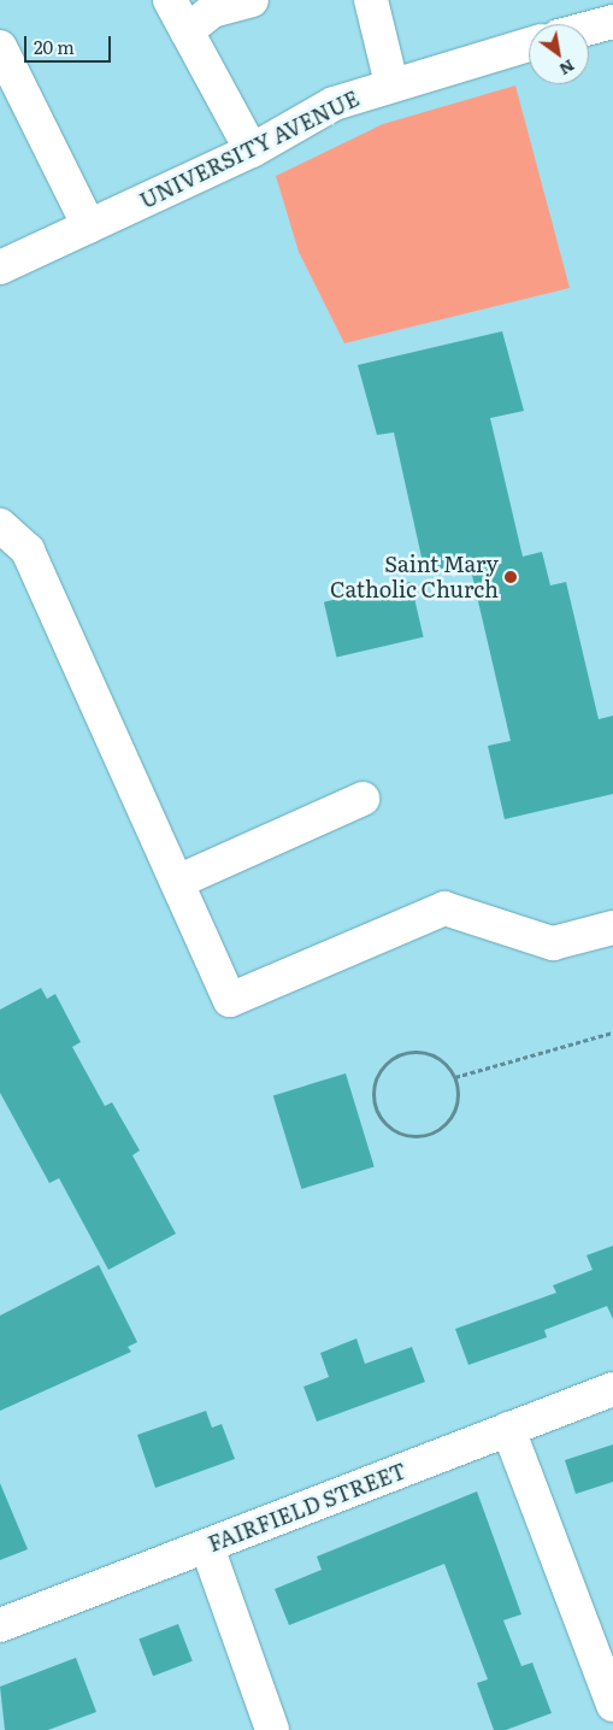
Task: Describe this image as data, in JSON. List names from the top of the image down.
{
  "streets": {
    "street": ["UNIVERSITY AVENUE", "FAIRFIELD STREET"]
  },
  "places": ["Saint Mary Catholic Church"],
  "scale_bar": "20 m",
  "north": "bottom right"
}
